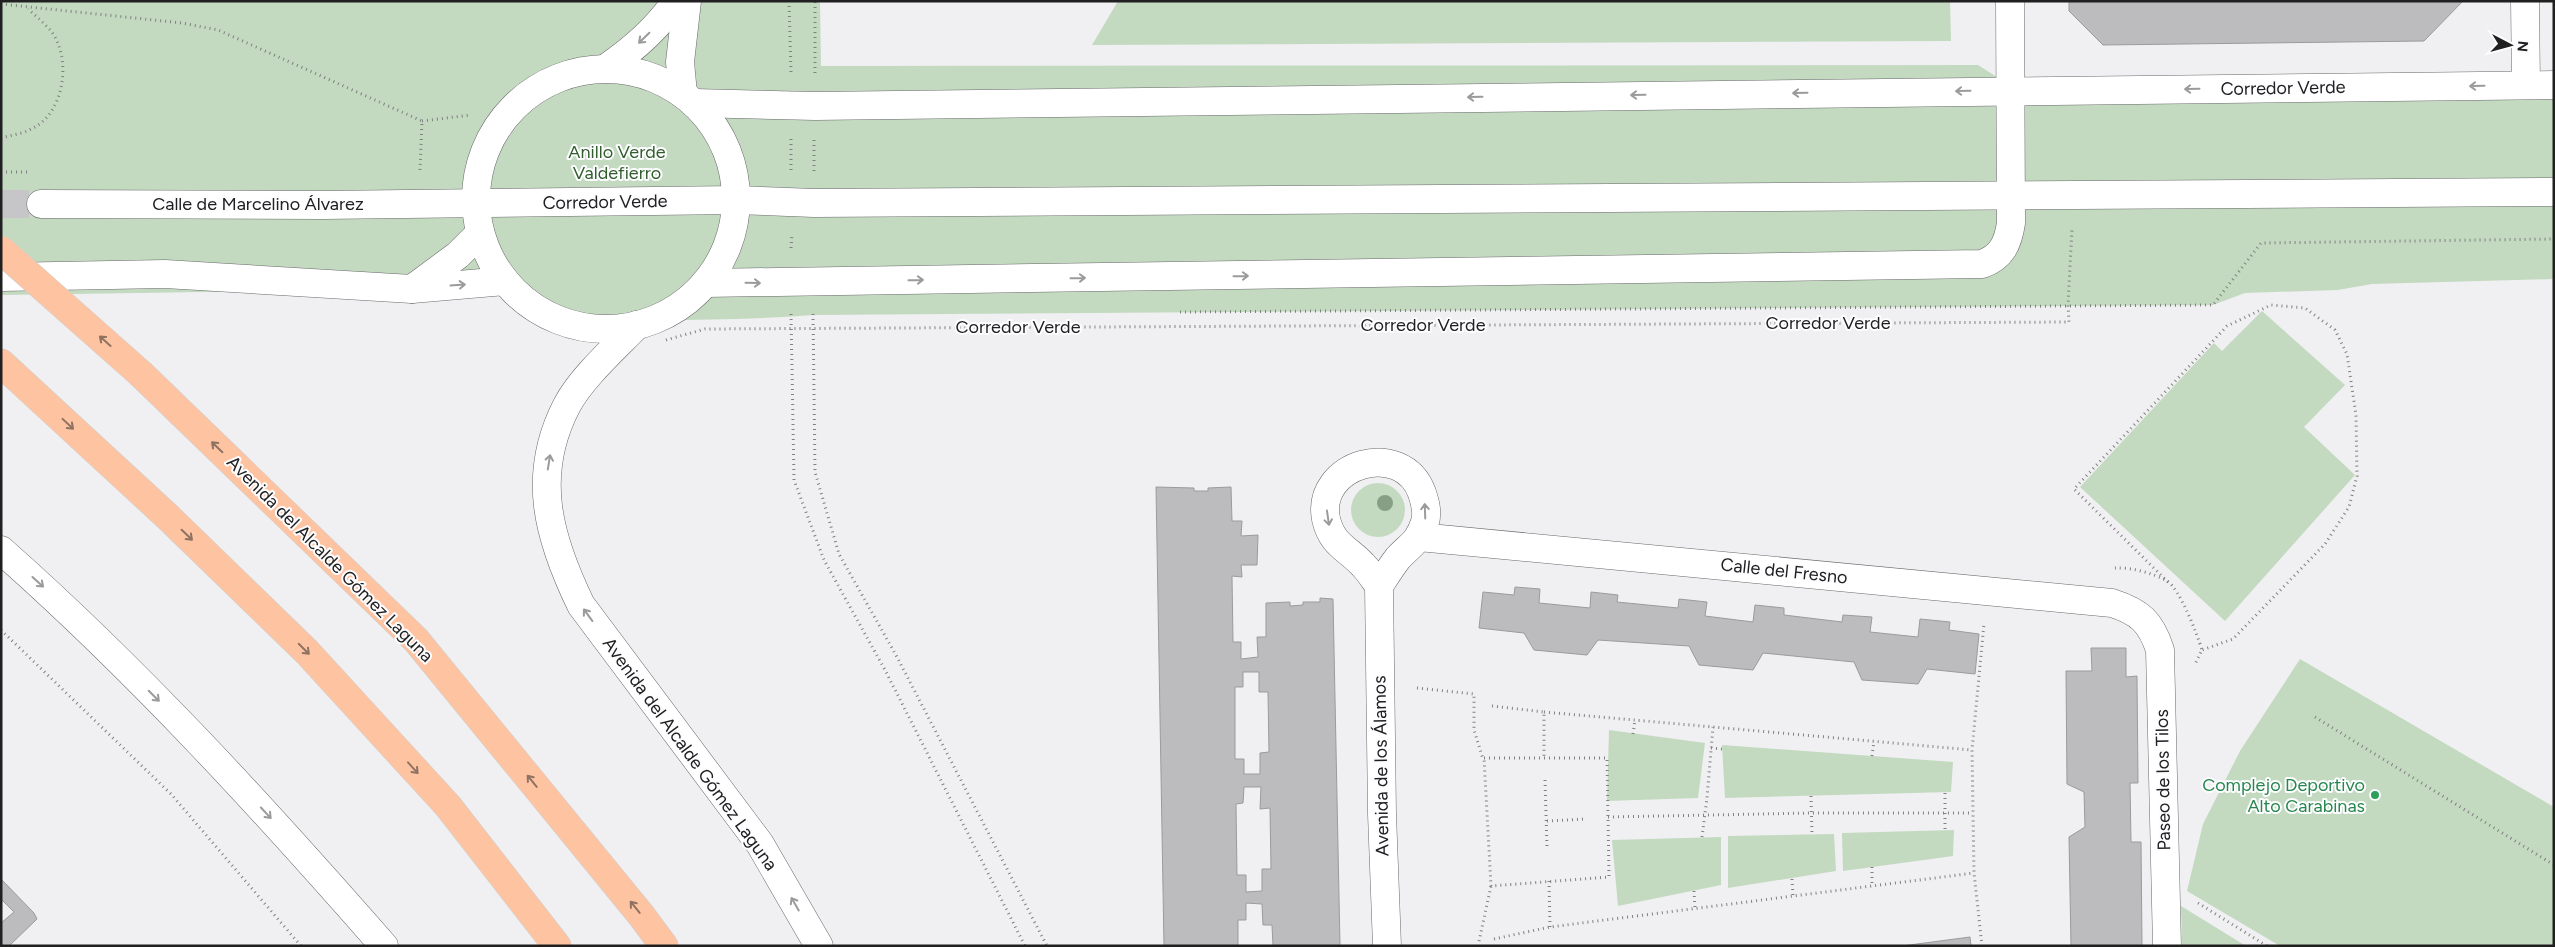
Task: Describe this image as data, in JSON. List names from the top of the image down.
{
  "streets": {
    "main road": ["Avenida del Alcalde Gómez Laguna"],
    "street": [
      "Corredor Verde",
      "Calle de Marcelino Álvarez",
      "Calle del Fresno",
      "Avenida de los Álamos",
      "Paseo de los Tilos"
    ]
  },
  "crossings": [
    ["Corredor Verde", "Calle de Marcelino Álvarez"],
    ["Corredor Verde", "Avenida del Alcalde Gómez Laguna"],
    ["Calle del Fresno", "Avenida de los Álamos"],
    ["Calle del Fresno", "Paseo de los Tilos"]
  ],
  "parks": ["Anillo Verde Valdefierro"],
  "places": ["Complejo Deportivo Alto Carabinas"],
  "north": "right"
}
